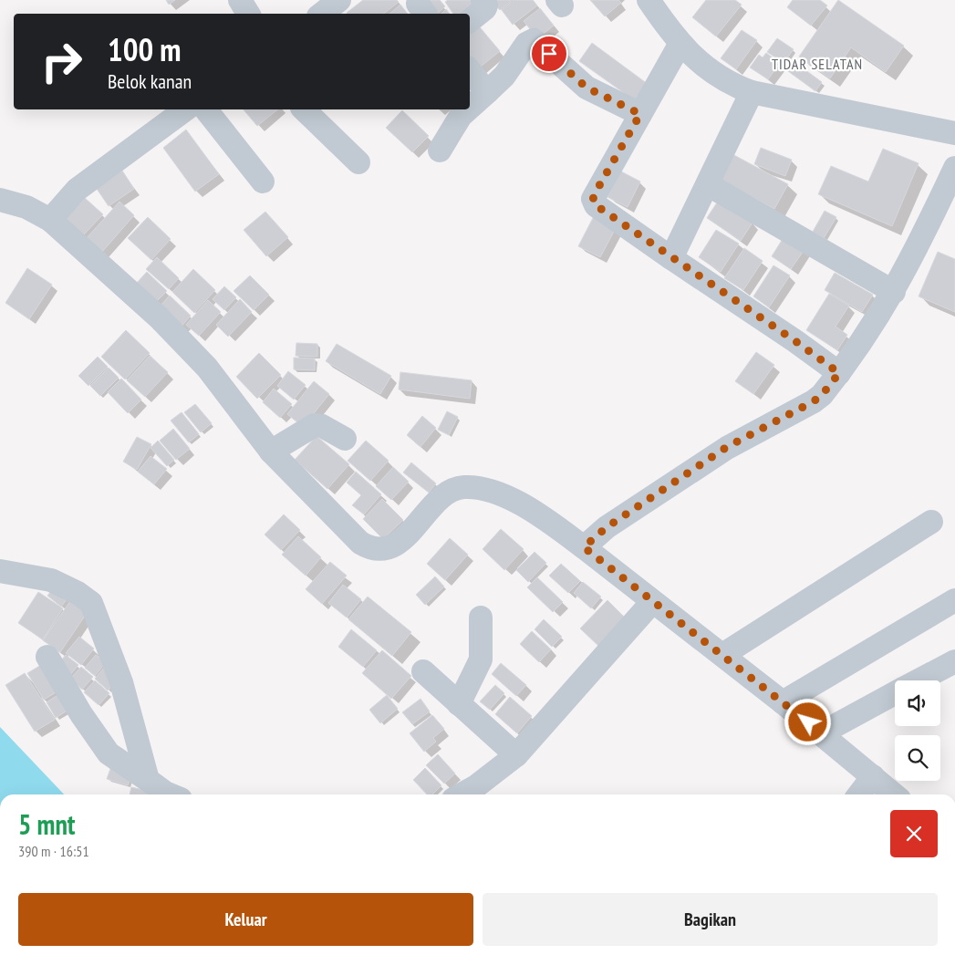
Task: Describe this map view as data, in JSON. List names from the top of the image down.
{
  "districts": ["TIDAR SELATAN"],
  "page": {
    "turn": ["100 m", "Belok kanan"],
    "heading": ["5 mnt", "390 m · 16:51"],
    "buttons": ["Keluar", "Bagikan"]
  }
}
